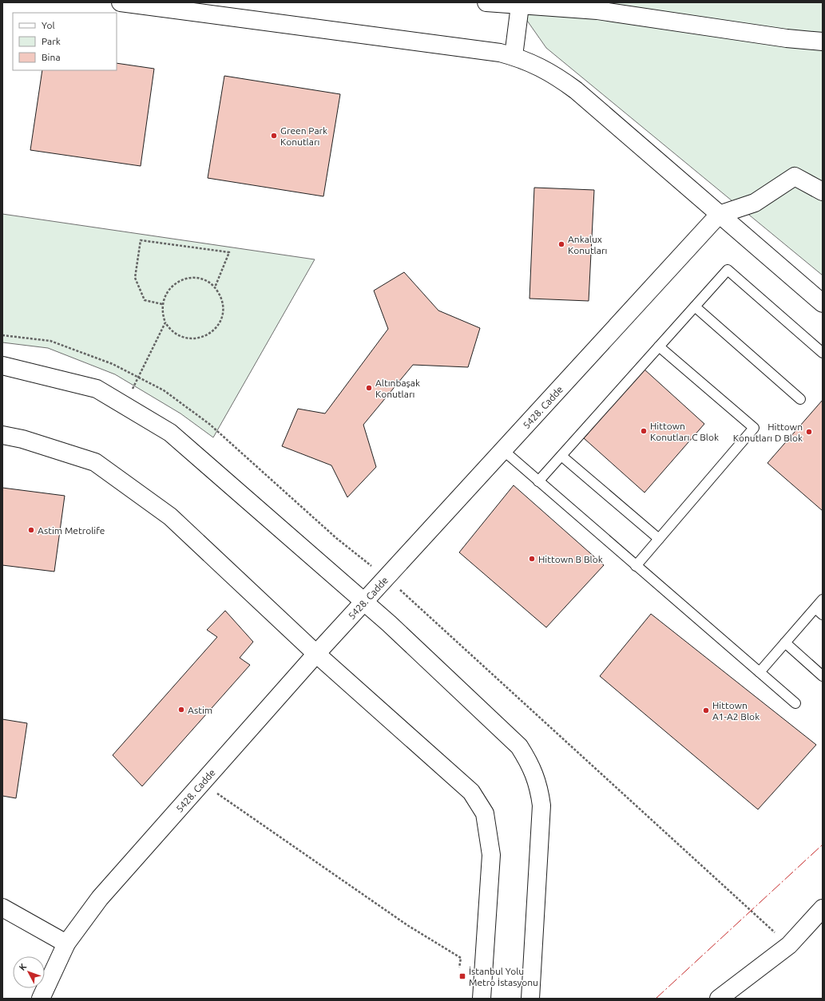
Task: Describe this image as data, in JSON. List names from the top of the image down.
{
  "streets": {
    "street": ["5428. Cadde"]
  },
  "places": {
    "other": [
      "Green Park Konutları",
      "Ankalux Konutları",
      "Altınbaşak Konutları",
      "Hittown Konutları C Blok",
      "Hittown Konutları D Blok",
      "Astim Metrolife",
      "Hittown B Blok",
      "Astim",
      "Hittown A1-A2 Blok"
    ],
    "transit": ["İstanbul Yolu Metro İstasyonu"]
  },
  "legend": ["Yol", "Park", "Bina"],
  "north": "top left"
}
